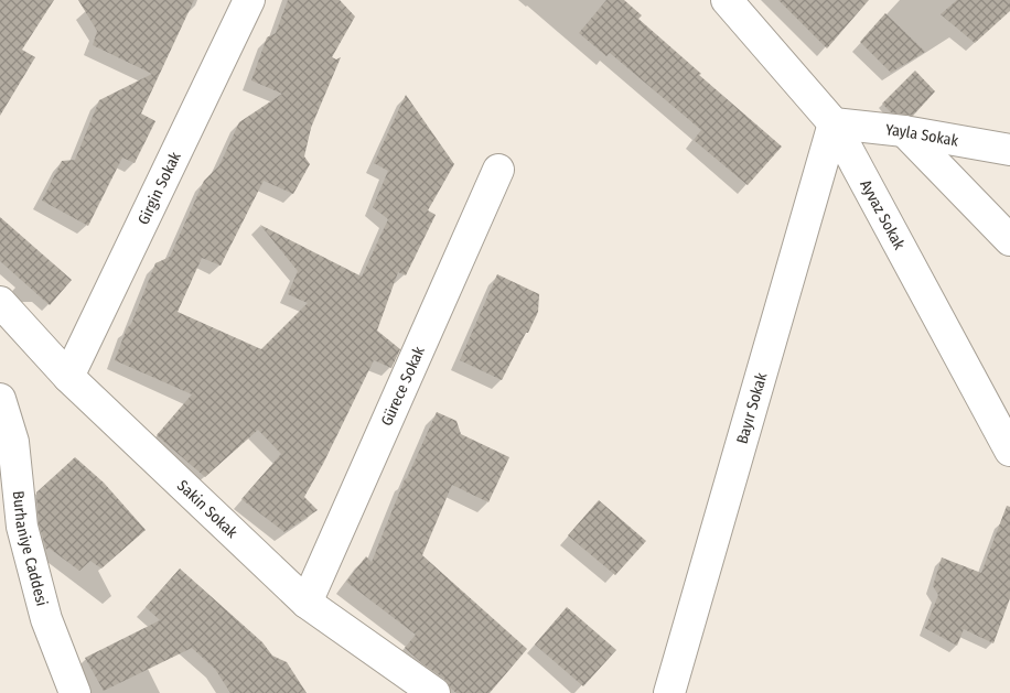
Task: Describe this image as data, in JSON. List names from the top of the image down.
{
  "streets": {
    "street": [
      "Yayla Sokak",
      "Girgin Sokak",
      "Ayvaz Sokak",
      "Gürece Sokak",
      "Bayır Sokak",
      "Sakin Sokak",
      "Burhaniye Caddesi"
    ]
  },
  "crossings": [
    ["Yayla Sokak", "Ayvaz Sokak"],
    ["Yayla Sokak", "Bayır Sokak"],
    ["Girgin Sokak", "Sakin Sokak"],
    ["Ayvaz Sokak", "Bayır Sokak"],
    ["Gürece Sokak", "Sakin Sokak"]
  ]
}
